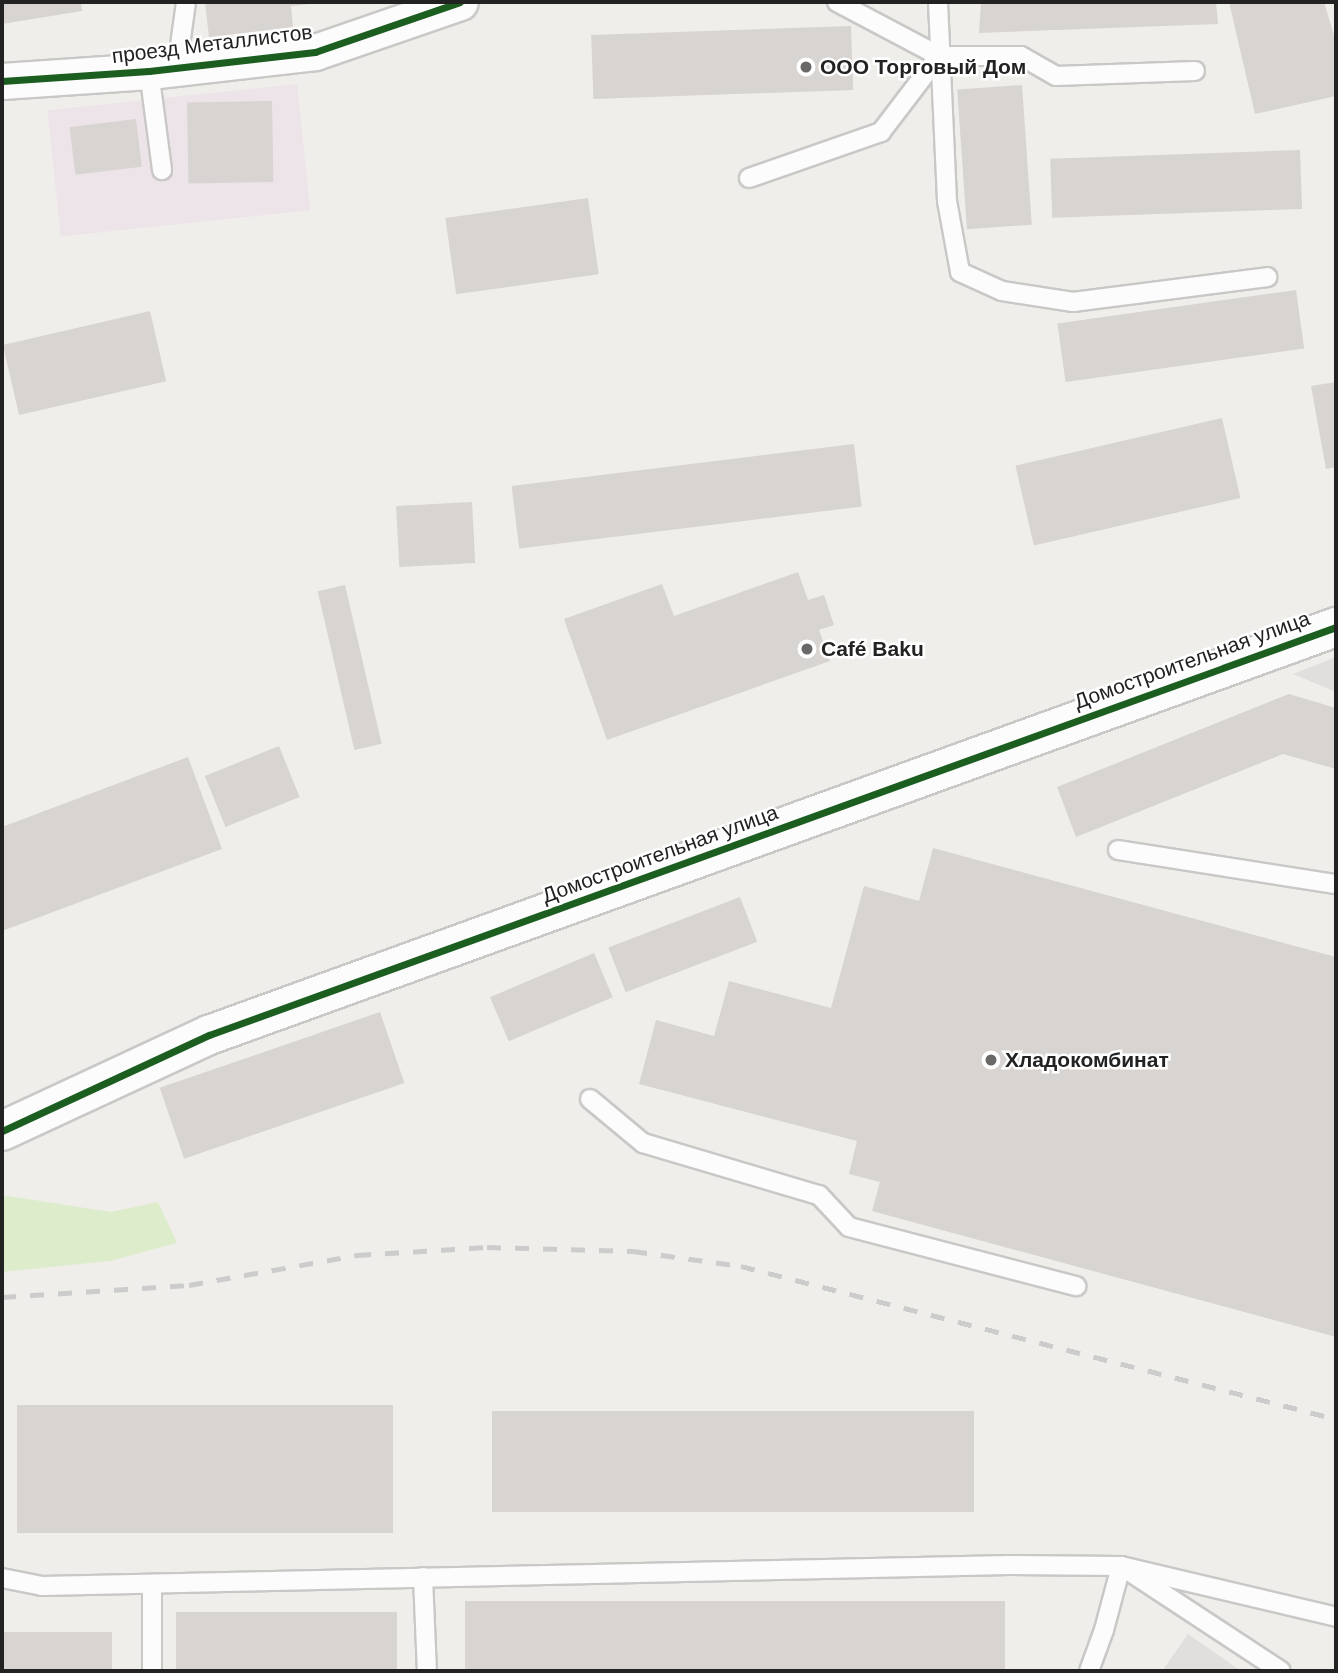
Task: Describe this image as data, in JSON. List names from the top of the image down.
{
  "streets": {
    "street": ["проезд Металлистов", "Домостроительная улица"]
  },
  "places": ["ООО Торговый Дом", "Café Baku", "Хладокомбинат"]
}
